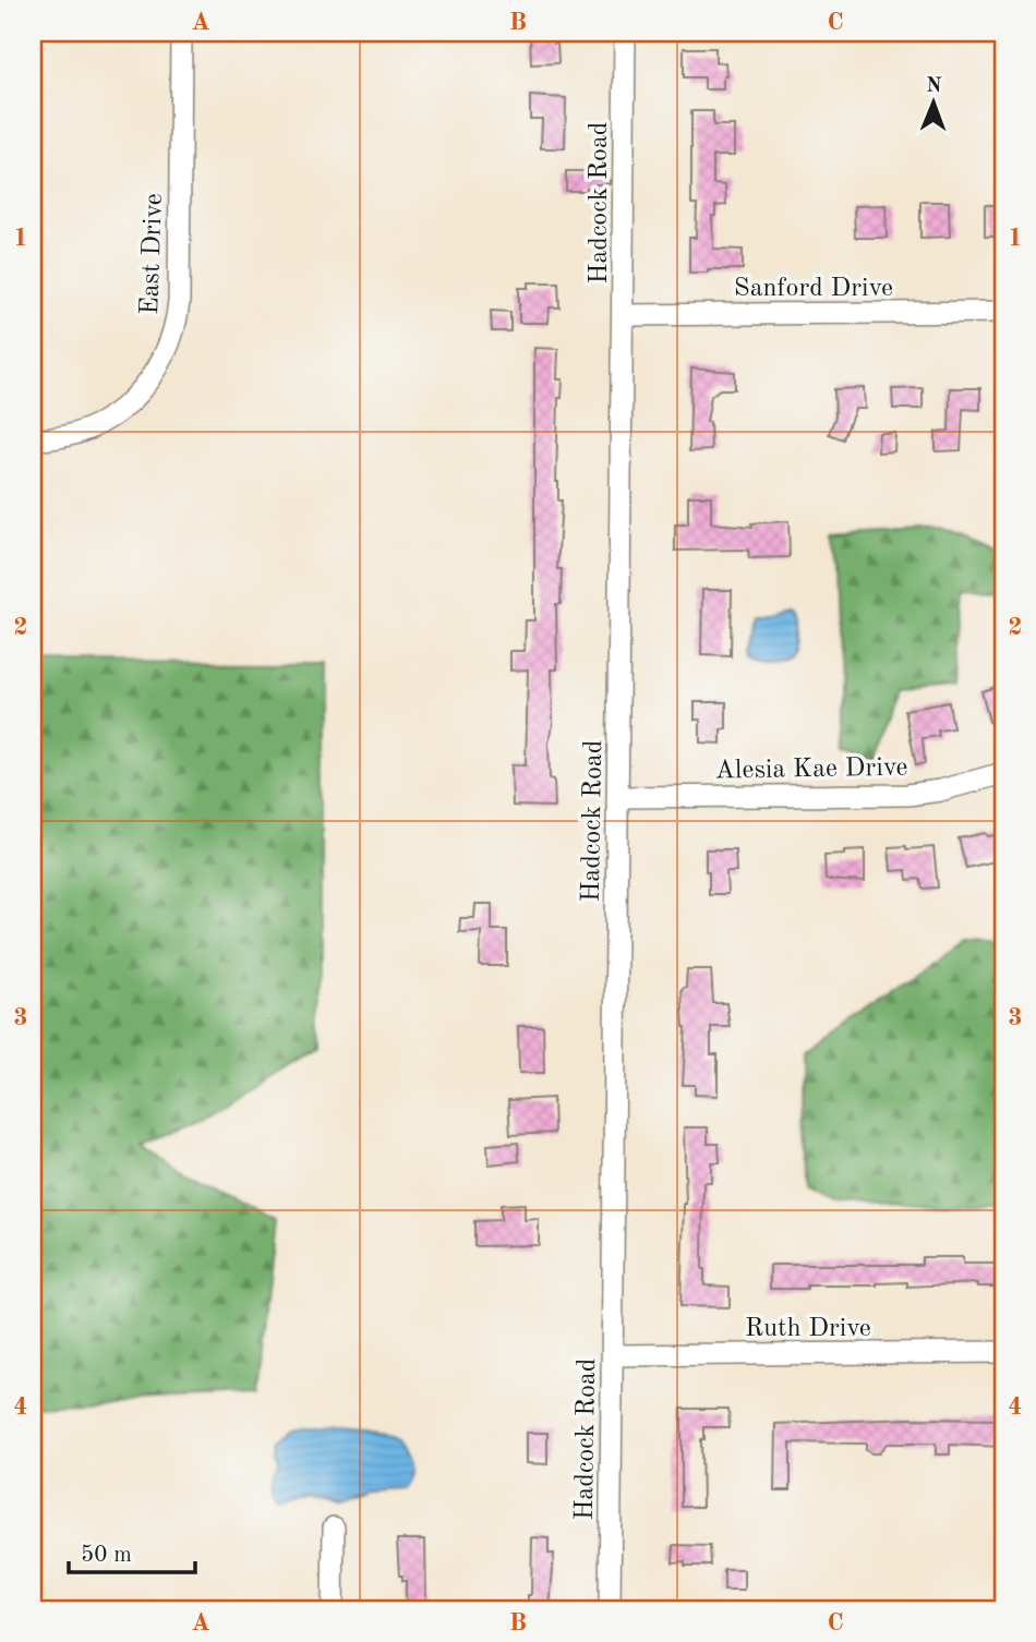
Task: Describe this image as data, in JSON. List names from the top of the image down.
{
  "streets": {
    "street": [
      "Hadcock Road",
      "East Drive",
      "Sanford Drive",
      "Alesia Kae Drive",
      "Ruth Drive"
    ]
  },
  "crossings": [
    ["Hadcock Road", "Sanford Drive"],
    ["Hadcock Road", "Alesia Kae Drive"],
    ["Hadcock Road", "Ruth Drive"]
  ],
  "scale_bar": "50 m",
  "north": "top",
  "grid": {
    "columns": ["A", "B", "C"],
    "rows": [
      "1",
      "2",
      "3",
      "4"
    ]
  }
}
